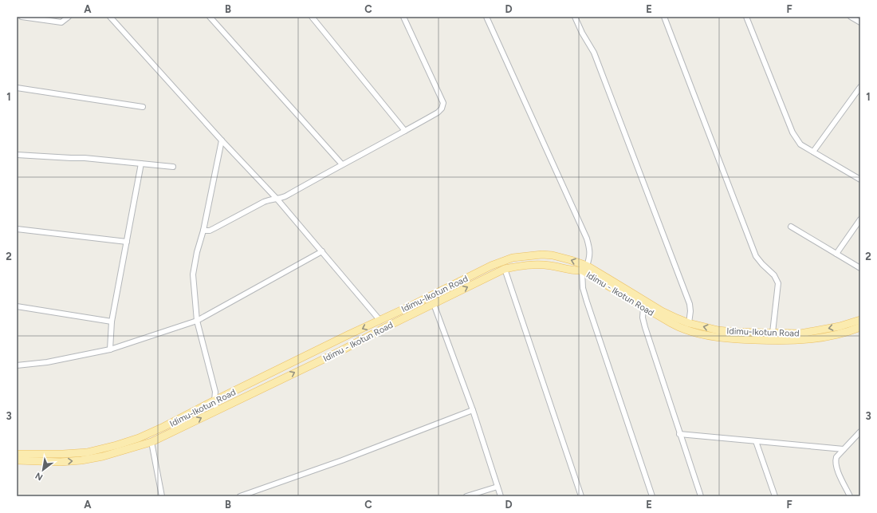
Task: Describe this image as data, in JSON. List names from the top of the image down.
{
  "streets": {
    "main road": ["Idimu-Ikotun Road", "Idimu - Ikotun Road"]
  },
  "crossings": [
    ["Idimu-Ikotun Road", "Idimu - Ikotun Road"]
  ],
  "one_way": ["Idimu-Ikotun Road", "Idimu - Ikotun Road"],
  "north": "bottom left",
  "grid": {
    "columns": [
      "A",
      "B",
      "C",
      "D",
      "E",
      "F"
    ],
    "rows": ["1", "2", "3"]
  }
}
